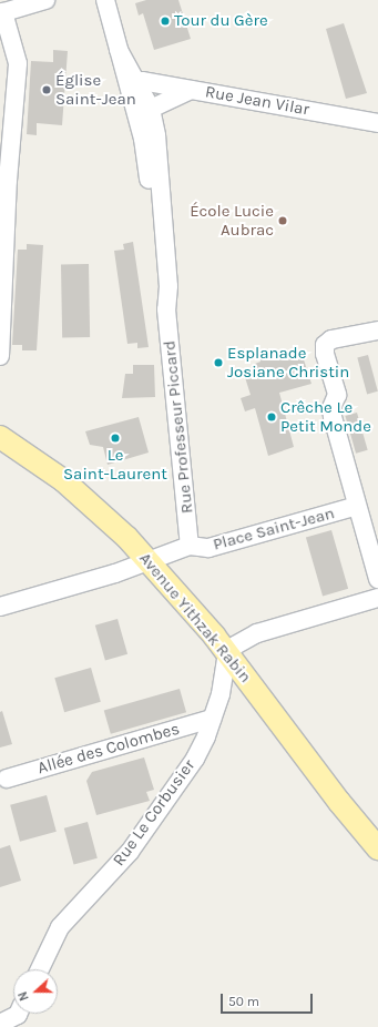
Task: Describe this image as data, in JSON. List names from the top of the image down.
{
  "streets": {
    "main road": ["Avenue Yithzak Rabin"],
    "street": [
      "Rue Jean Vilar",
      "Rue Professeur Piccard",
      "Place Saint-Jean",
      "Allée des Colombes",
      "Rue Le Corbusier"
    ]
  },
  "crossings": [
    ["Rue Jean Vilar", "Rue Professeur Piccard"],
    ["Rue Professeur Piccard", "Place Saint-Jean"],
    ["Avenue Yithzak Rabin", "Rue Le Corbusier"],
    ["Allée des Colombes", "Rue Le Corbusier"]
  ],
  "places": [
    "Tour du Gère",
    "Église Saint-Jean",
    "École Lucie Aubrac",
    "Esplanade Josiane Christin",
    "Crêche Le Petit Monde",
    "Le Saint-Laurent"
  ],
  "scale_bar": "50 m",
  "north": "left"
}
